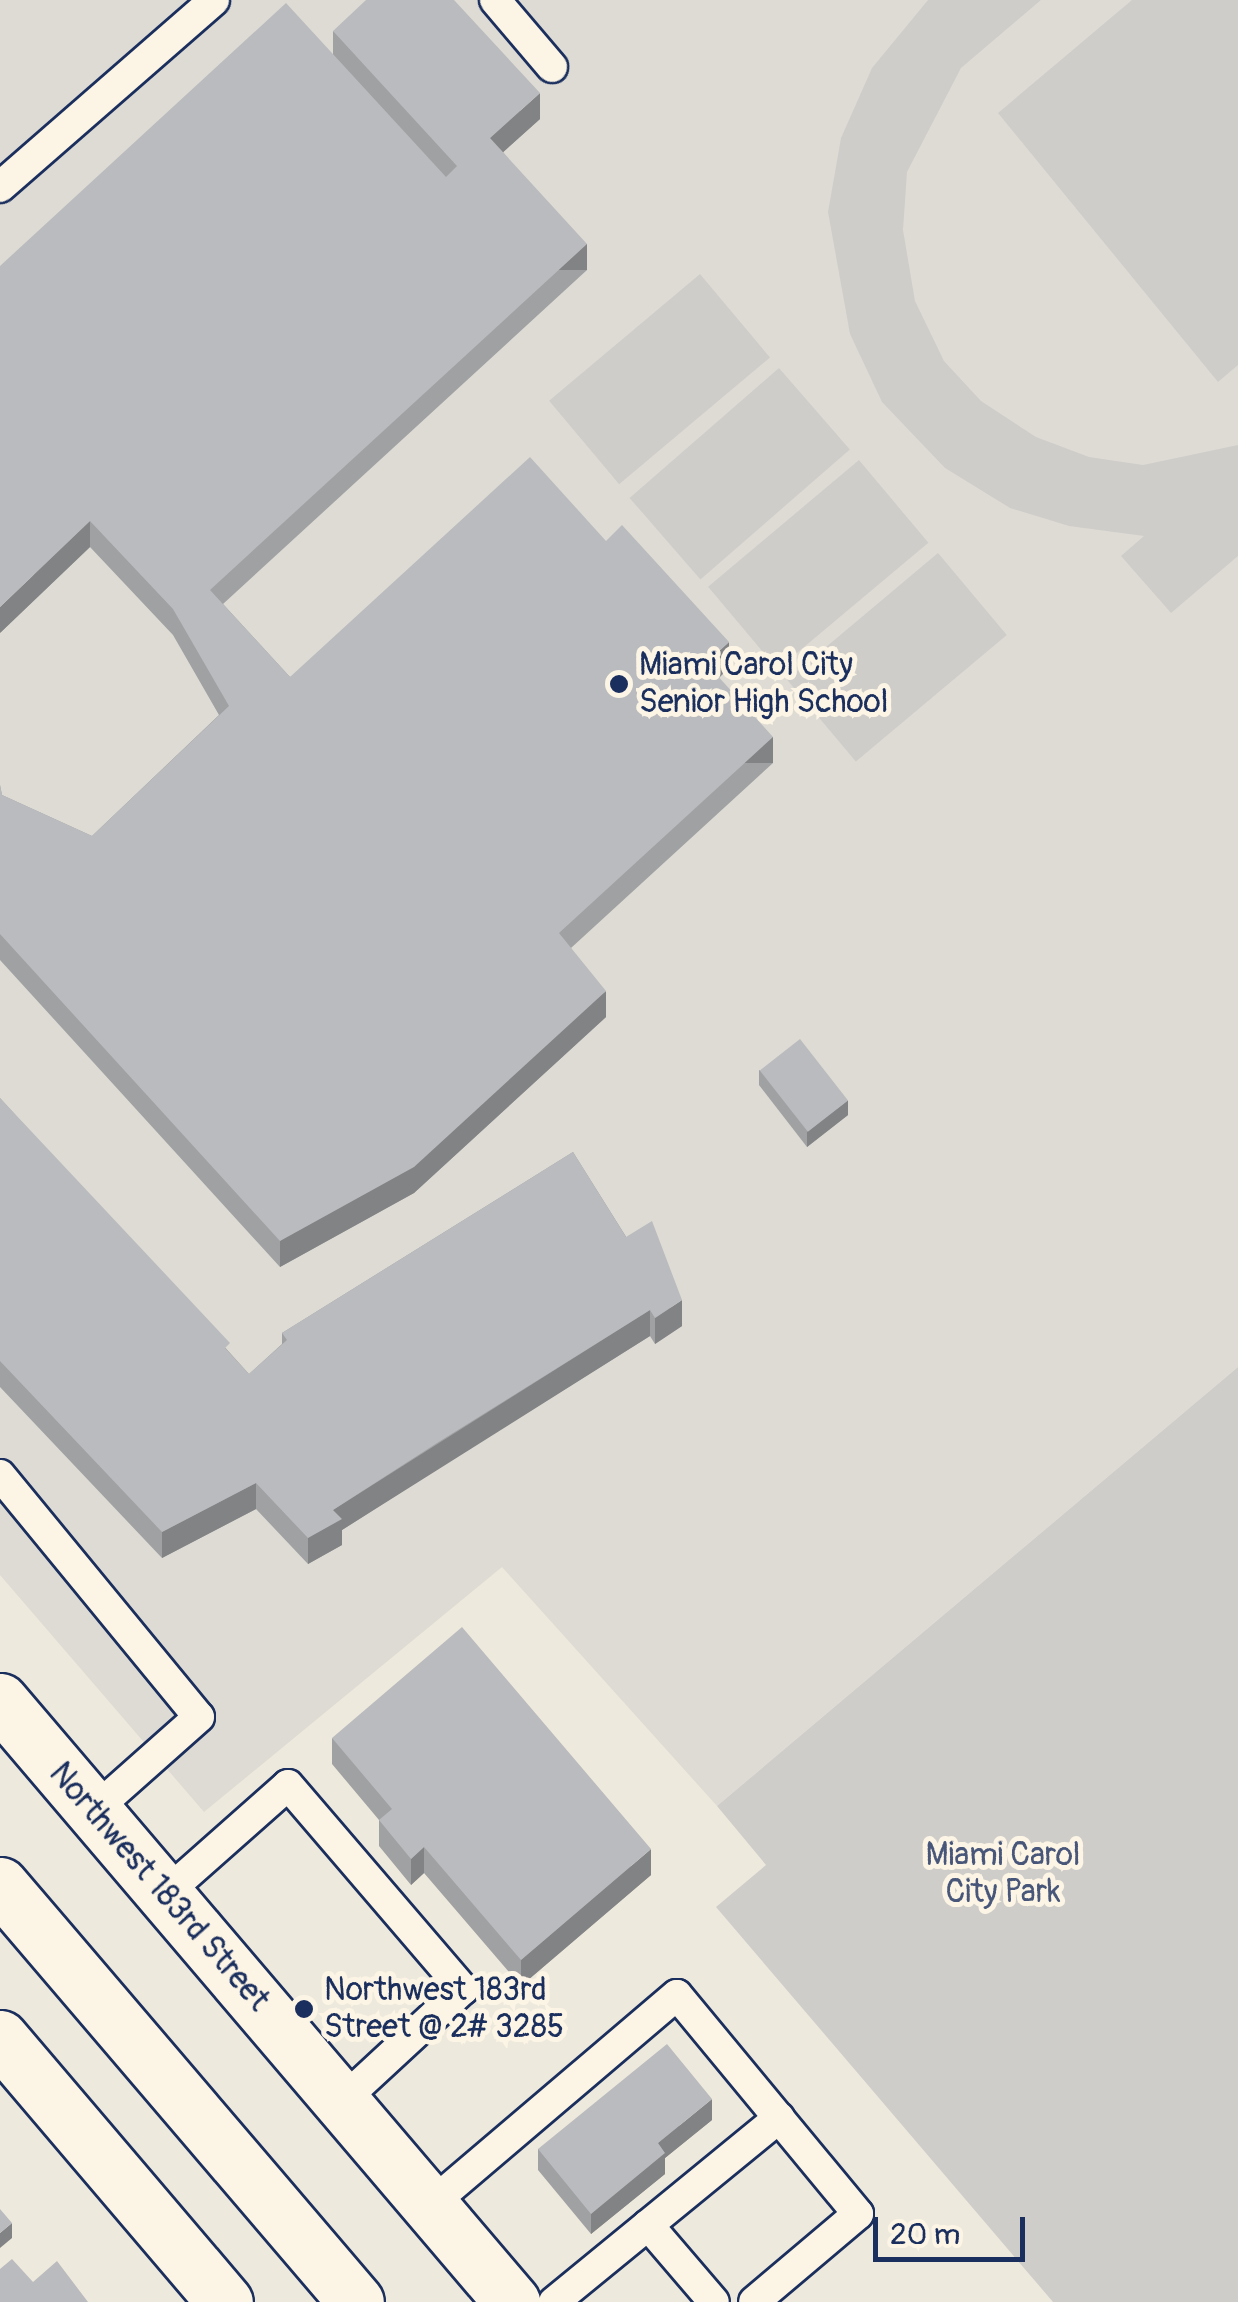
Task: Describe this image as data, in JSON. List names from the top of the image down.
{
  "streets": {
    "main road": ["Northwest 183rd Street"]
  },
  "parks": ["Miami Carol City Park"],
  "places": ["Miami Carol City Senior High School", "Northwest 183rd Street @ 2# 3285"],
  "scale_bar": "20 m"
}
